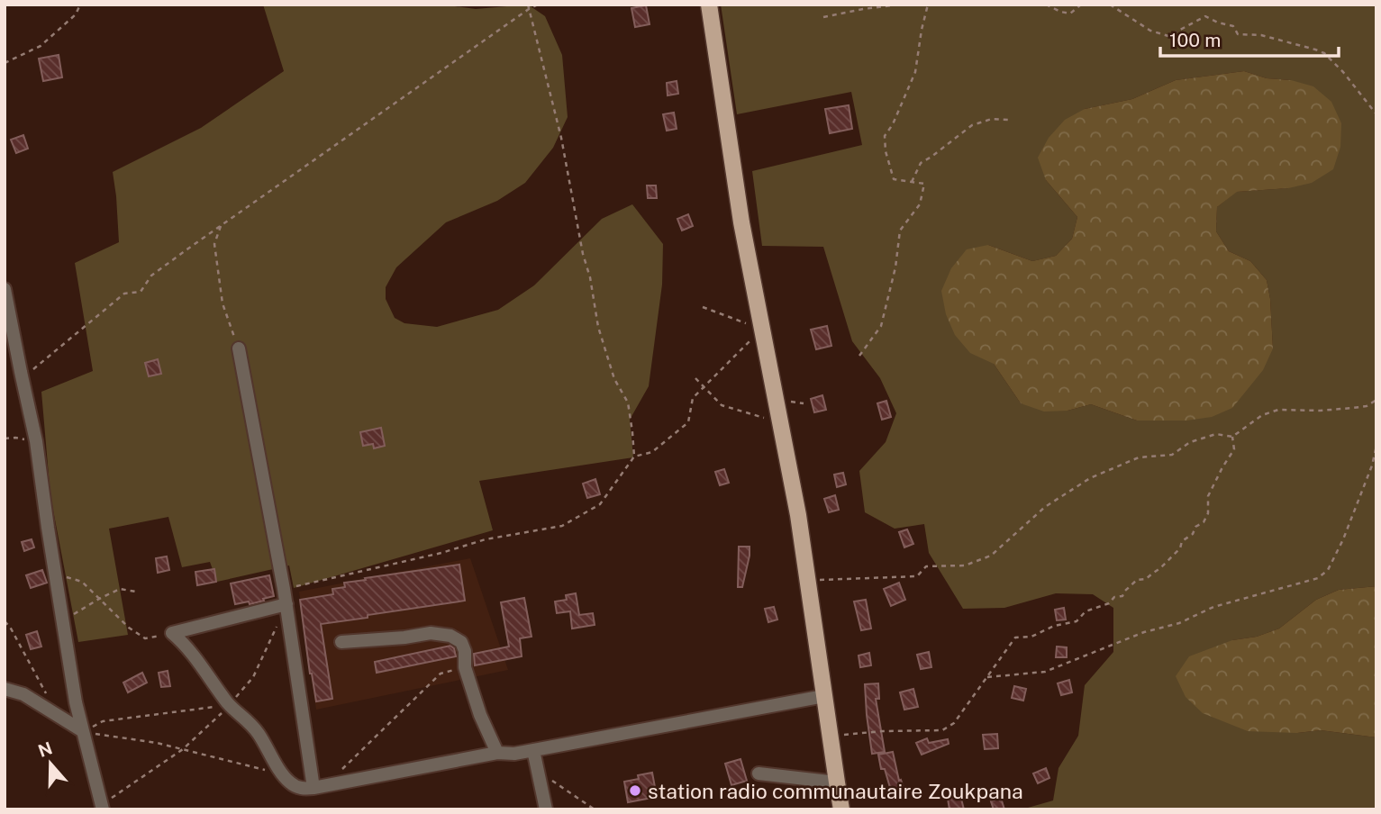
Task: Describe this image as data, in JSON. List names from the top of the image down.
{
  "places": ["station radio communautaire Zoukpana"],
  "scale_bar": "100 m",
  "north": "top"
}
